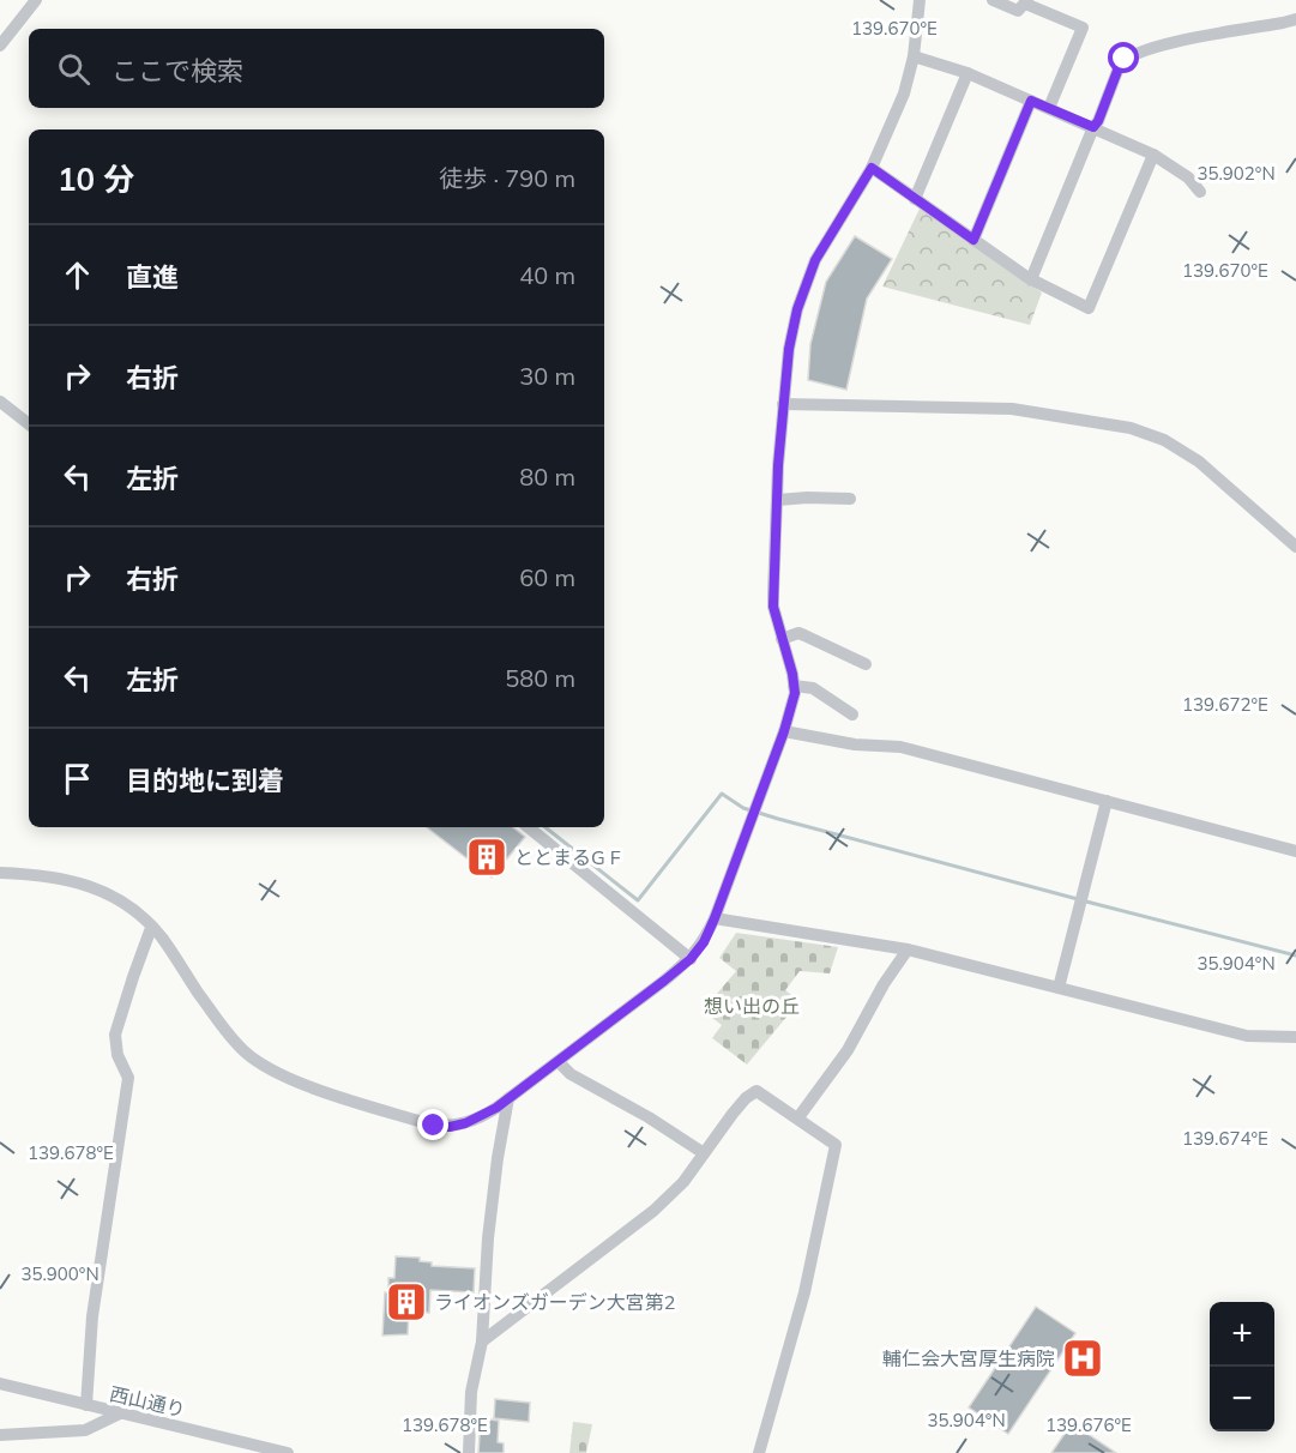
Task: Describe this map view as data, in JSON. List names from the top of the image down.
{
  "streets": {
    "street": ["西山通り"]
  },
  "parks": ["想い出の丘"],
  "places": {
    "building": ["ととまるG F", "ライオンズガーデン大宮第2"],
    "hospital": ["輔仁会大宮厚生病院"]
  },
  "page": {
    "search": "ここで検索",
    "heading": ["10 分", "徒歩 · 790 m"],
    "list": [
      ["直進", "40 m"],
      ["右折", "30 m"],
      ["左折", "80 m"],
      ["右折", "60 m"],
      ["左折", "580 m"],
      "目的地に到着"
    ],
    "map_buttons": ["+", "−"]
  },
  "coordinates": [
    "139.670°E",
    "35.902°N",
    "139.672°E",
    "35.904°N",
    "139.674°E",
    "139.678°E",
    "35.900°N",
    "139.676°E"
  ]
}
